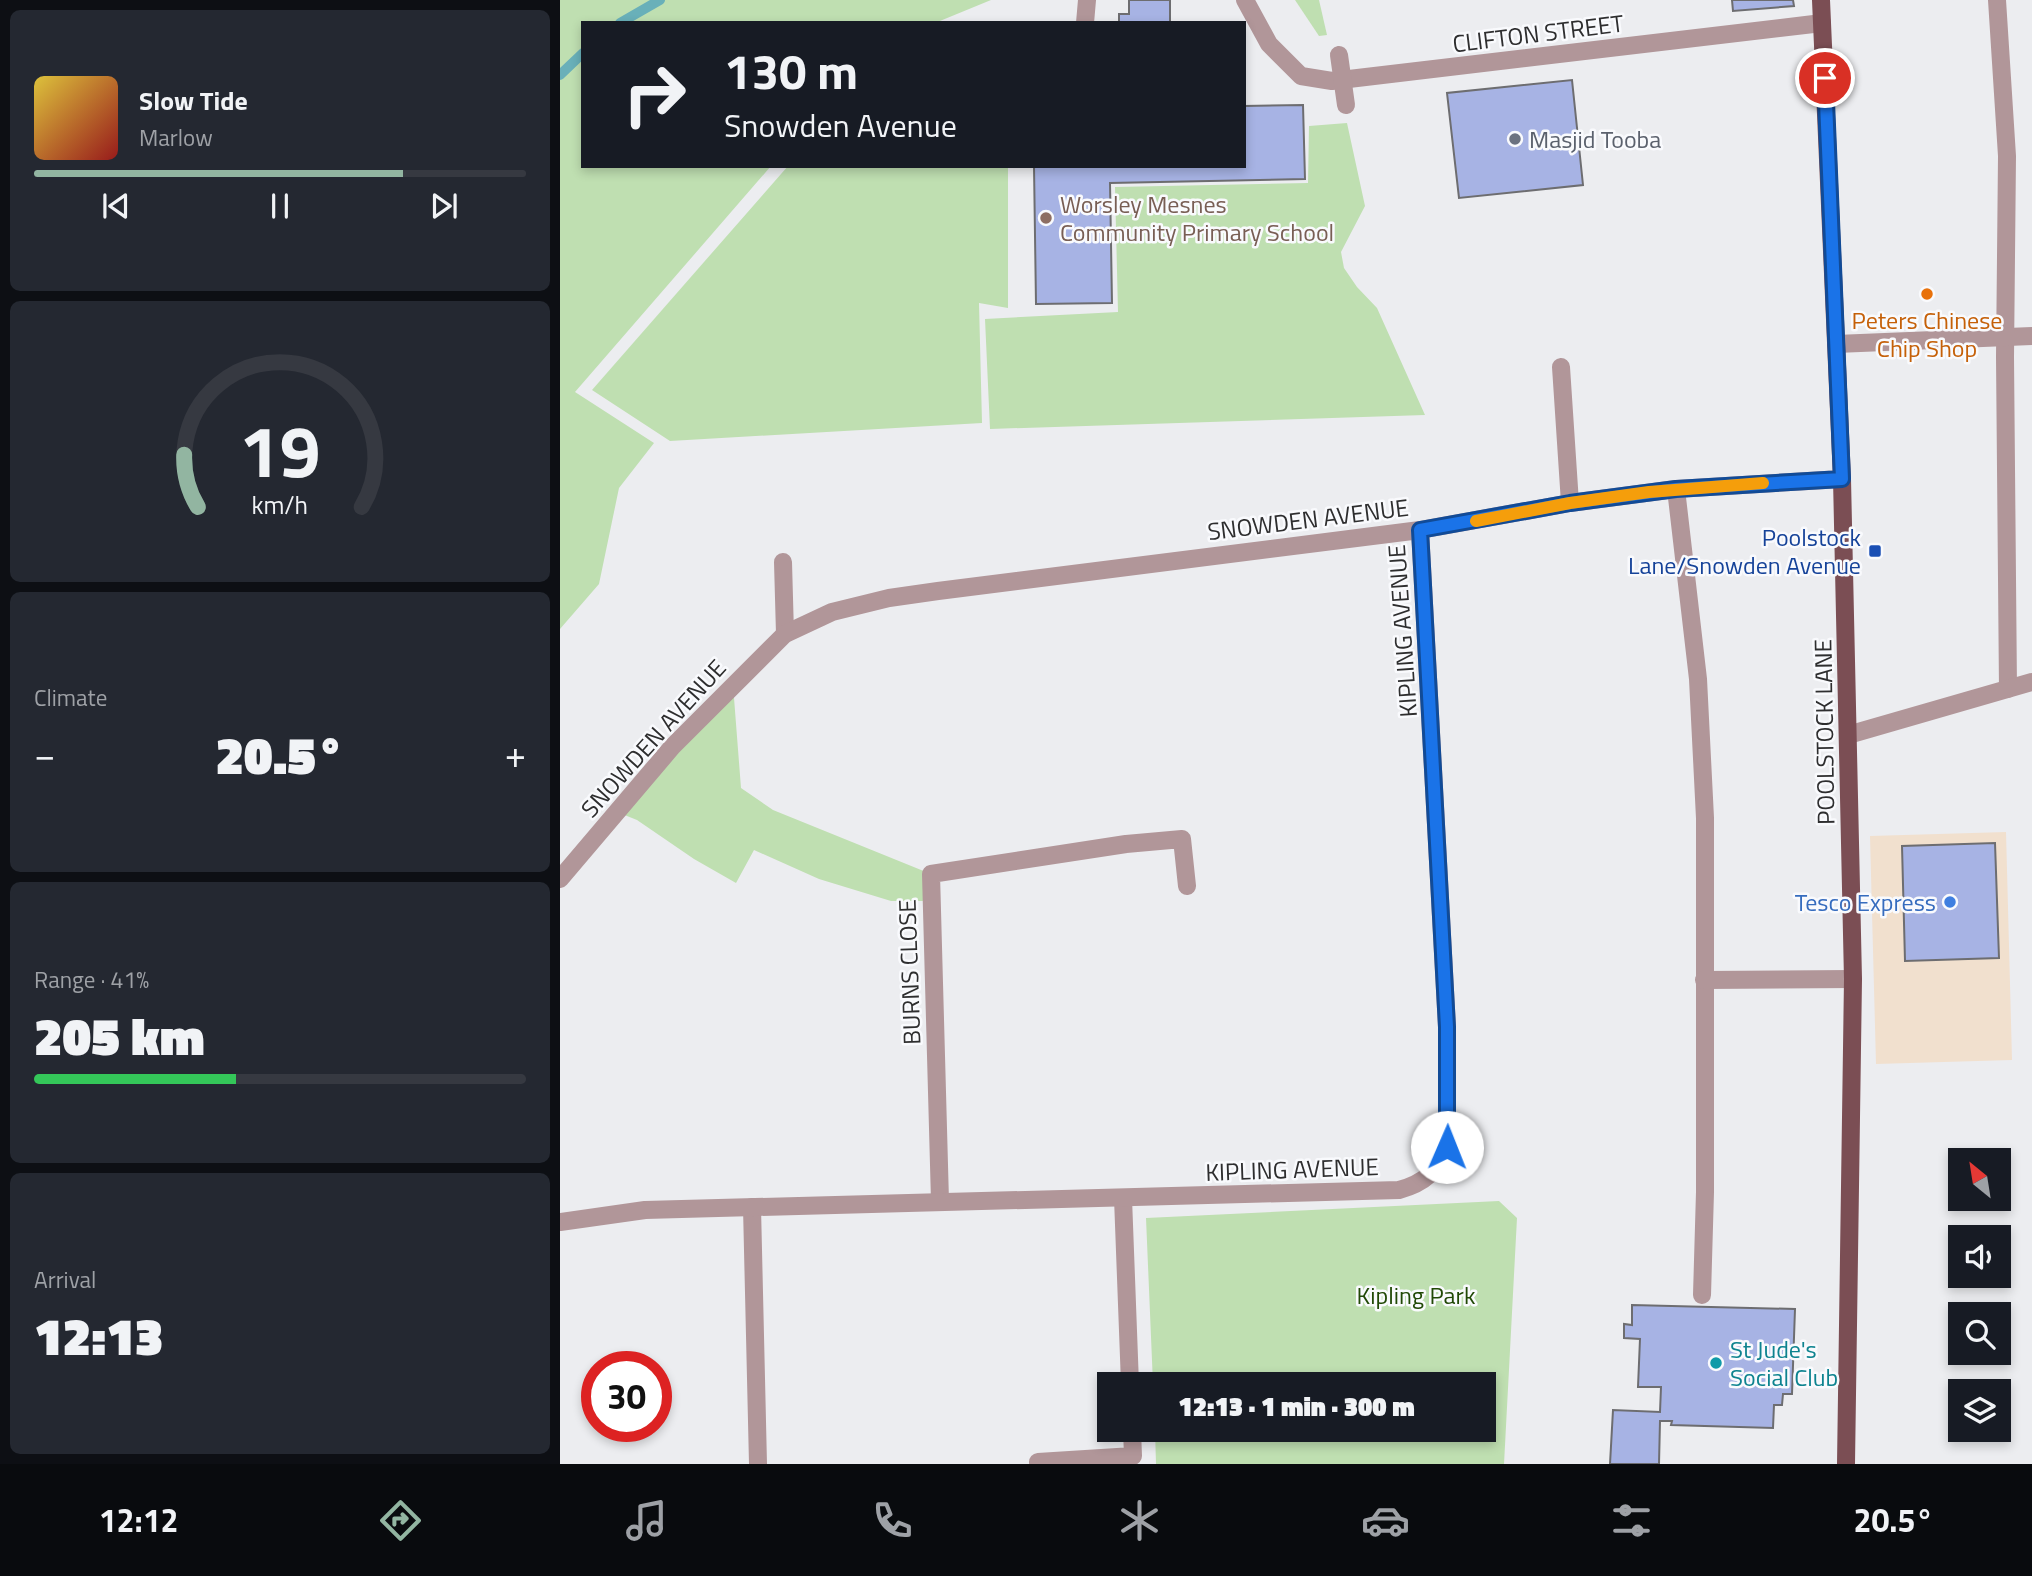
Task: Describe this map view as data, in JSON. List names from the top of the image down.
{
  "streets": {
    "main road": ["POOLSTOCK LANE"],
    "street": [
      "CLIFTON STREET",
      "SNOWDEN AVENUE",
      "KIPLING AVENUE",
      "BURNS CLOSE"
    ]
  },
  "crossings": [
    ["CLIFTON STREET", "POOLSTOCK LANE"],
    ["SNOWDEN AVENUE", "KIPLING AVENUE"],
    ["SNOWDEN AVENUE", "POOLSTOCK LANE"],
    ["KIPLING AVENUE", "BURNS CLOSE"]
  ],
  "parks": ["Kipling Park"],
  "places": {
    "other": [
      "Masjid Tooba",
      "Worsley Mesnes Community Primary School",
      "Peters Chinese Chip Shop",
      "Tesco Express",
      "St Jude's Social Club"
    ],
    "transit": ["Poolstock Lane/Snowden Avenue"]
  },
  "north": "top left",
  "page": {
    "turn": ["130 m", "Snowden Avenue"],
    "song": ["Slow Tide", "Marlow"],
    "tile": [
      "Climate",
      ["Range · 41%", "205 km"],
      ["Arrival", "12:13"]
    ],
    "heat": ["−", "20.5°", "+"],
    "limit": "30",
    "trip": "12:13 · 1 min · 300 m",
    "tabs": ["12:12", "20.5°"],
    "gauge": ["19", "km/h"]
  }
}
